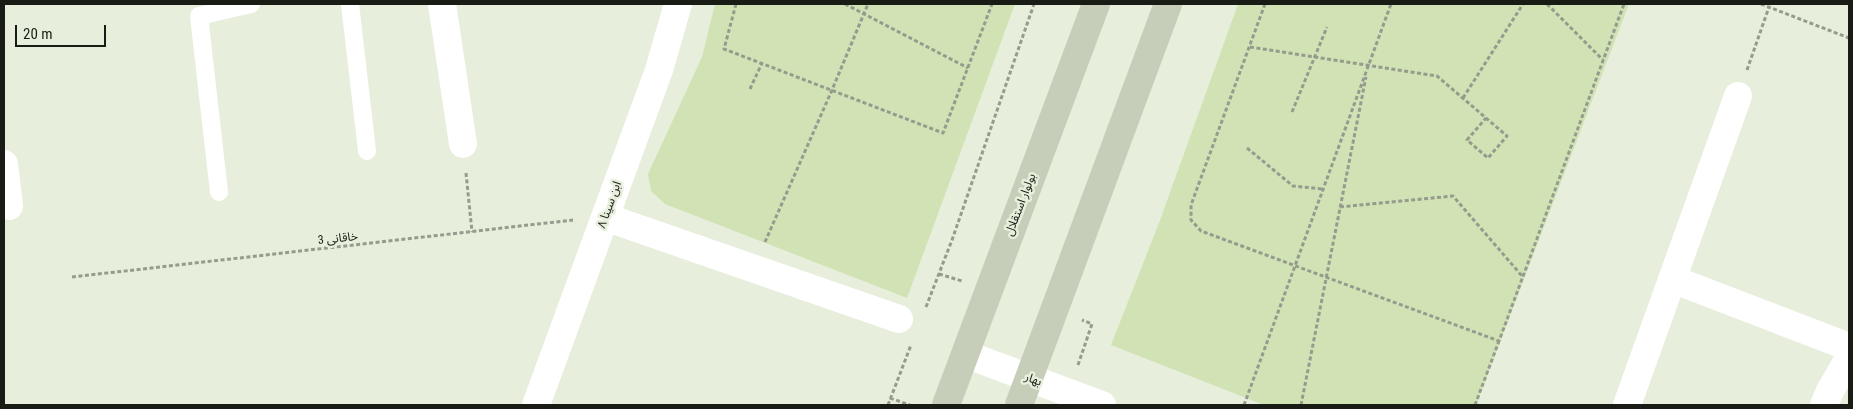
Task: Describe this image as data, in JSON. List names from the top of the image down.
{
  "streets": {
    "main road": ["بولوار استقلال"],
    "street": ["ابن سینا ۸", "بهار"],
    "path": ["خاقانی 3"]
  },
  "crossings": [
    ["ابن سینا ۸", "خاقانی 3"],
    ["بولوار استقلال", "بهار"]
  ],
  "scale_bar": "20 m"
}
